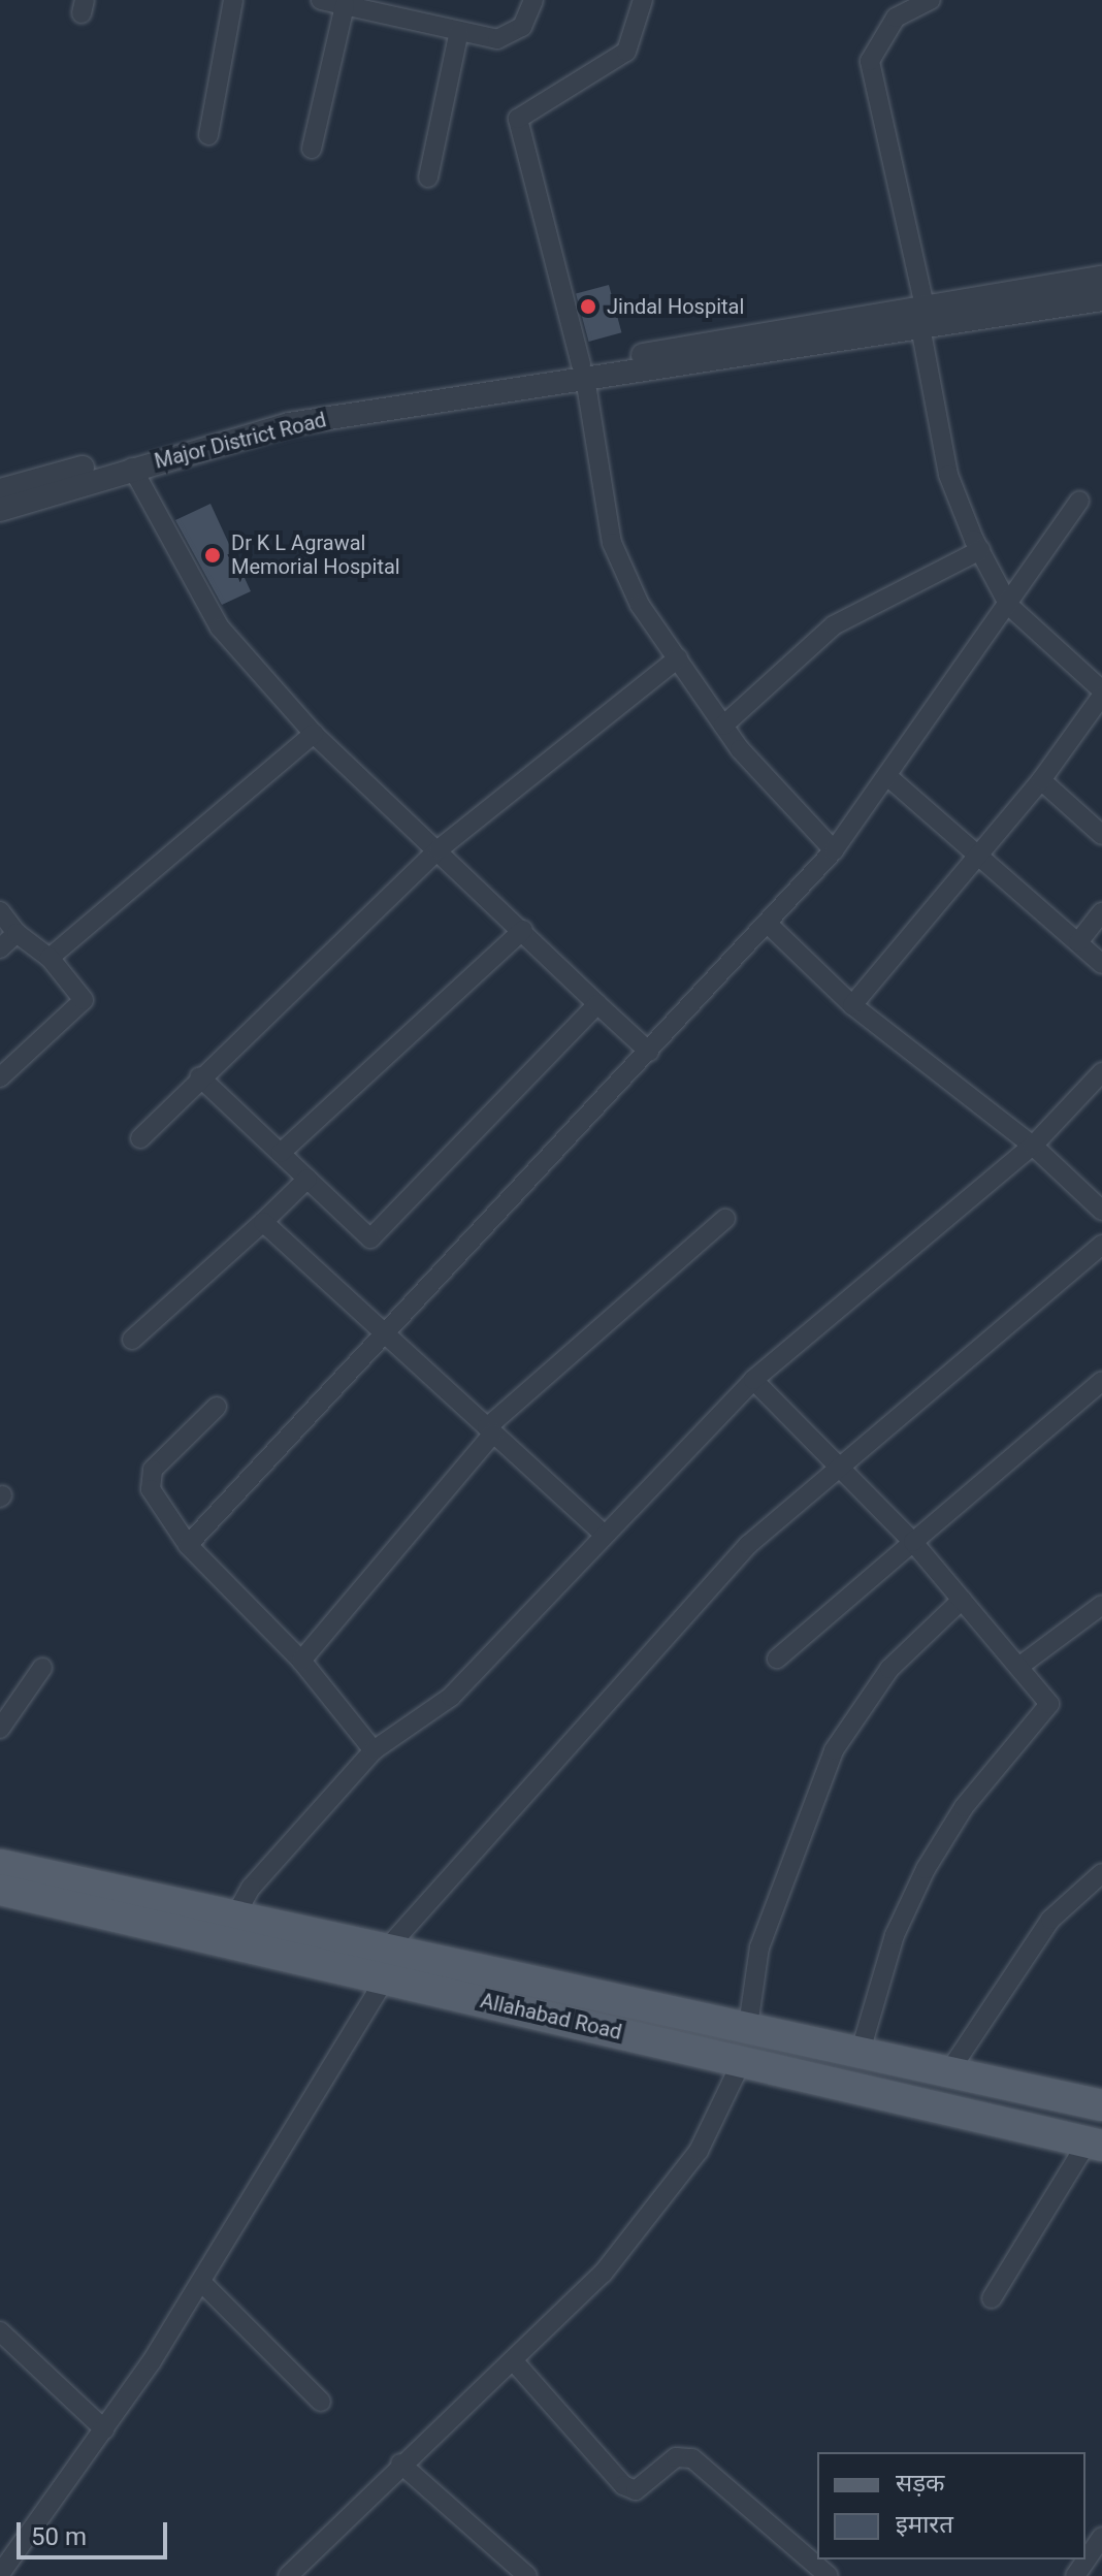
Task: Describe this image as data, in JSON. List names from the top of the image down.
{
  "streets": {
    "main road": ["Allahabad Road"],
    "street": ["Major District Road"]
  },
  "places": ["Jindal Hospital", "Dr K L Agrawal Memorial Hospital"],
  "legend": ["सड़क", "इमारत"],
  "scale_bar": "50 m"
}
